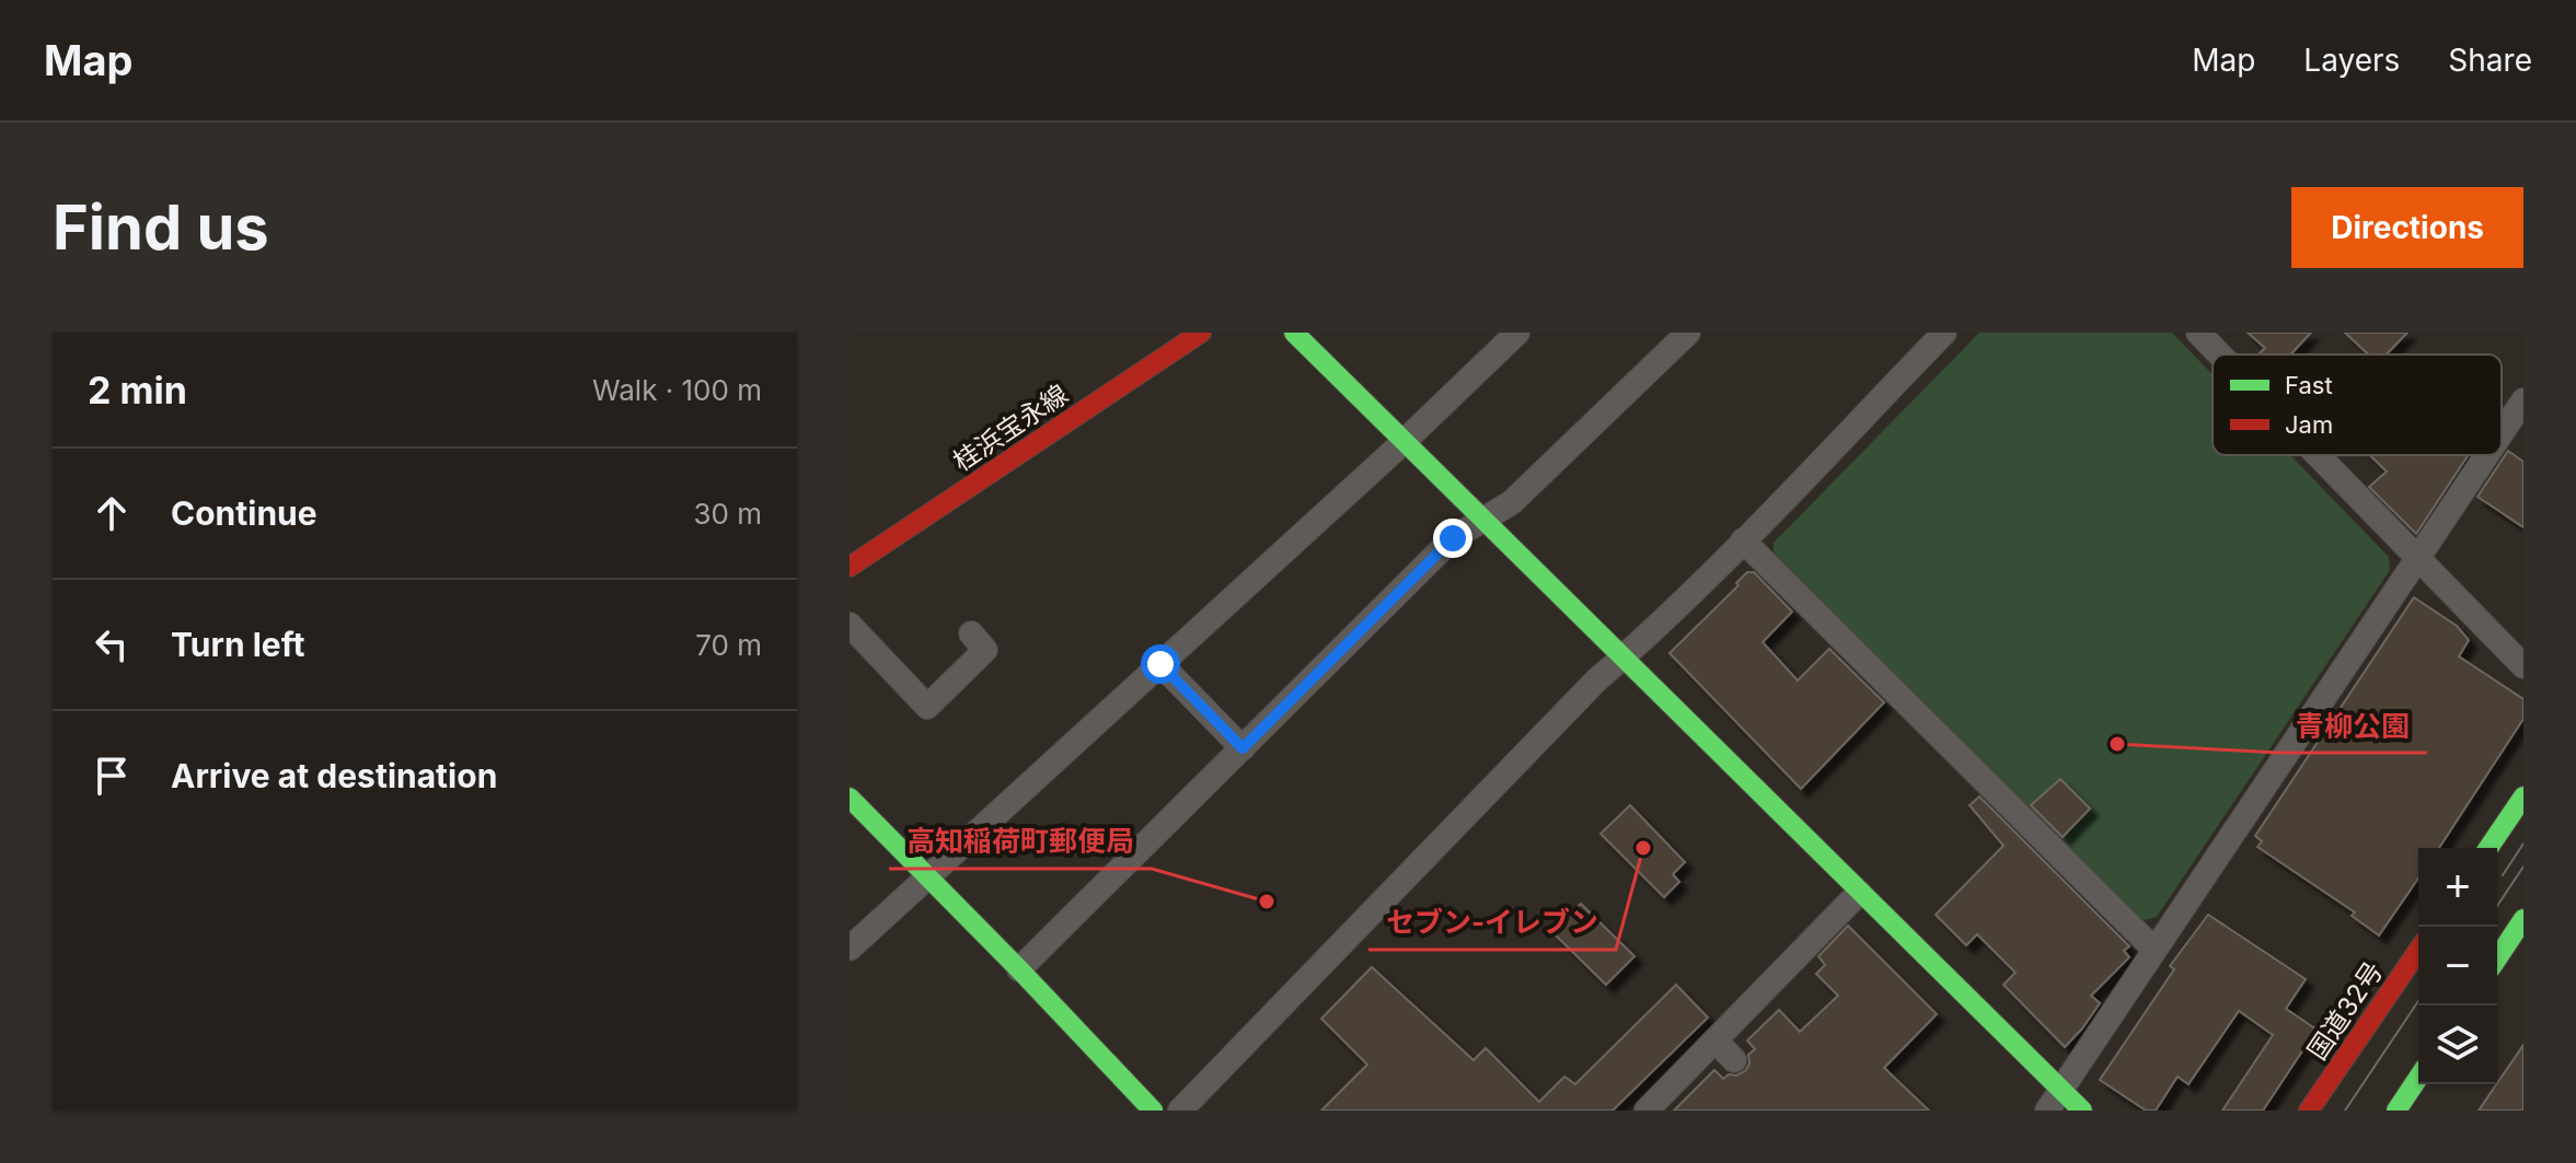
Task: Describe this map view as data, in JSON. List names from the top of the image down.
{
  "streets": {
    "main road": ["桂浜宝永線", "国道32号"]
  },
  "places": ["青柳公園", "セブン-イレブン", "高知稲荷町郵便局"],
  "legend": ["Fast", "Jam"],
  "page": {
    "header": "Map",
    "nav": ["Map", "Layers", "Share"],
    "buttons": "Directions",
    "title": "Find us",
    "heading": ["2 min", "Walk · 100 m"],
    "list": [
      ["Continue", "30 m"],
      ["Turn left", "70 m"],
      "Arrive at destination"
    ],
    "map_buttons": ["+", "−"]
  }
}
